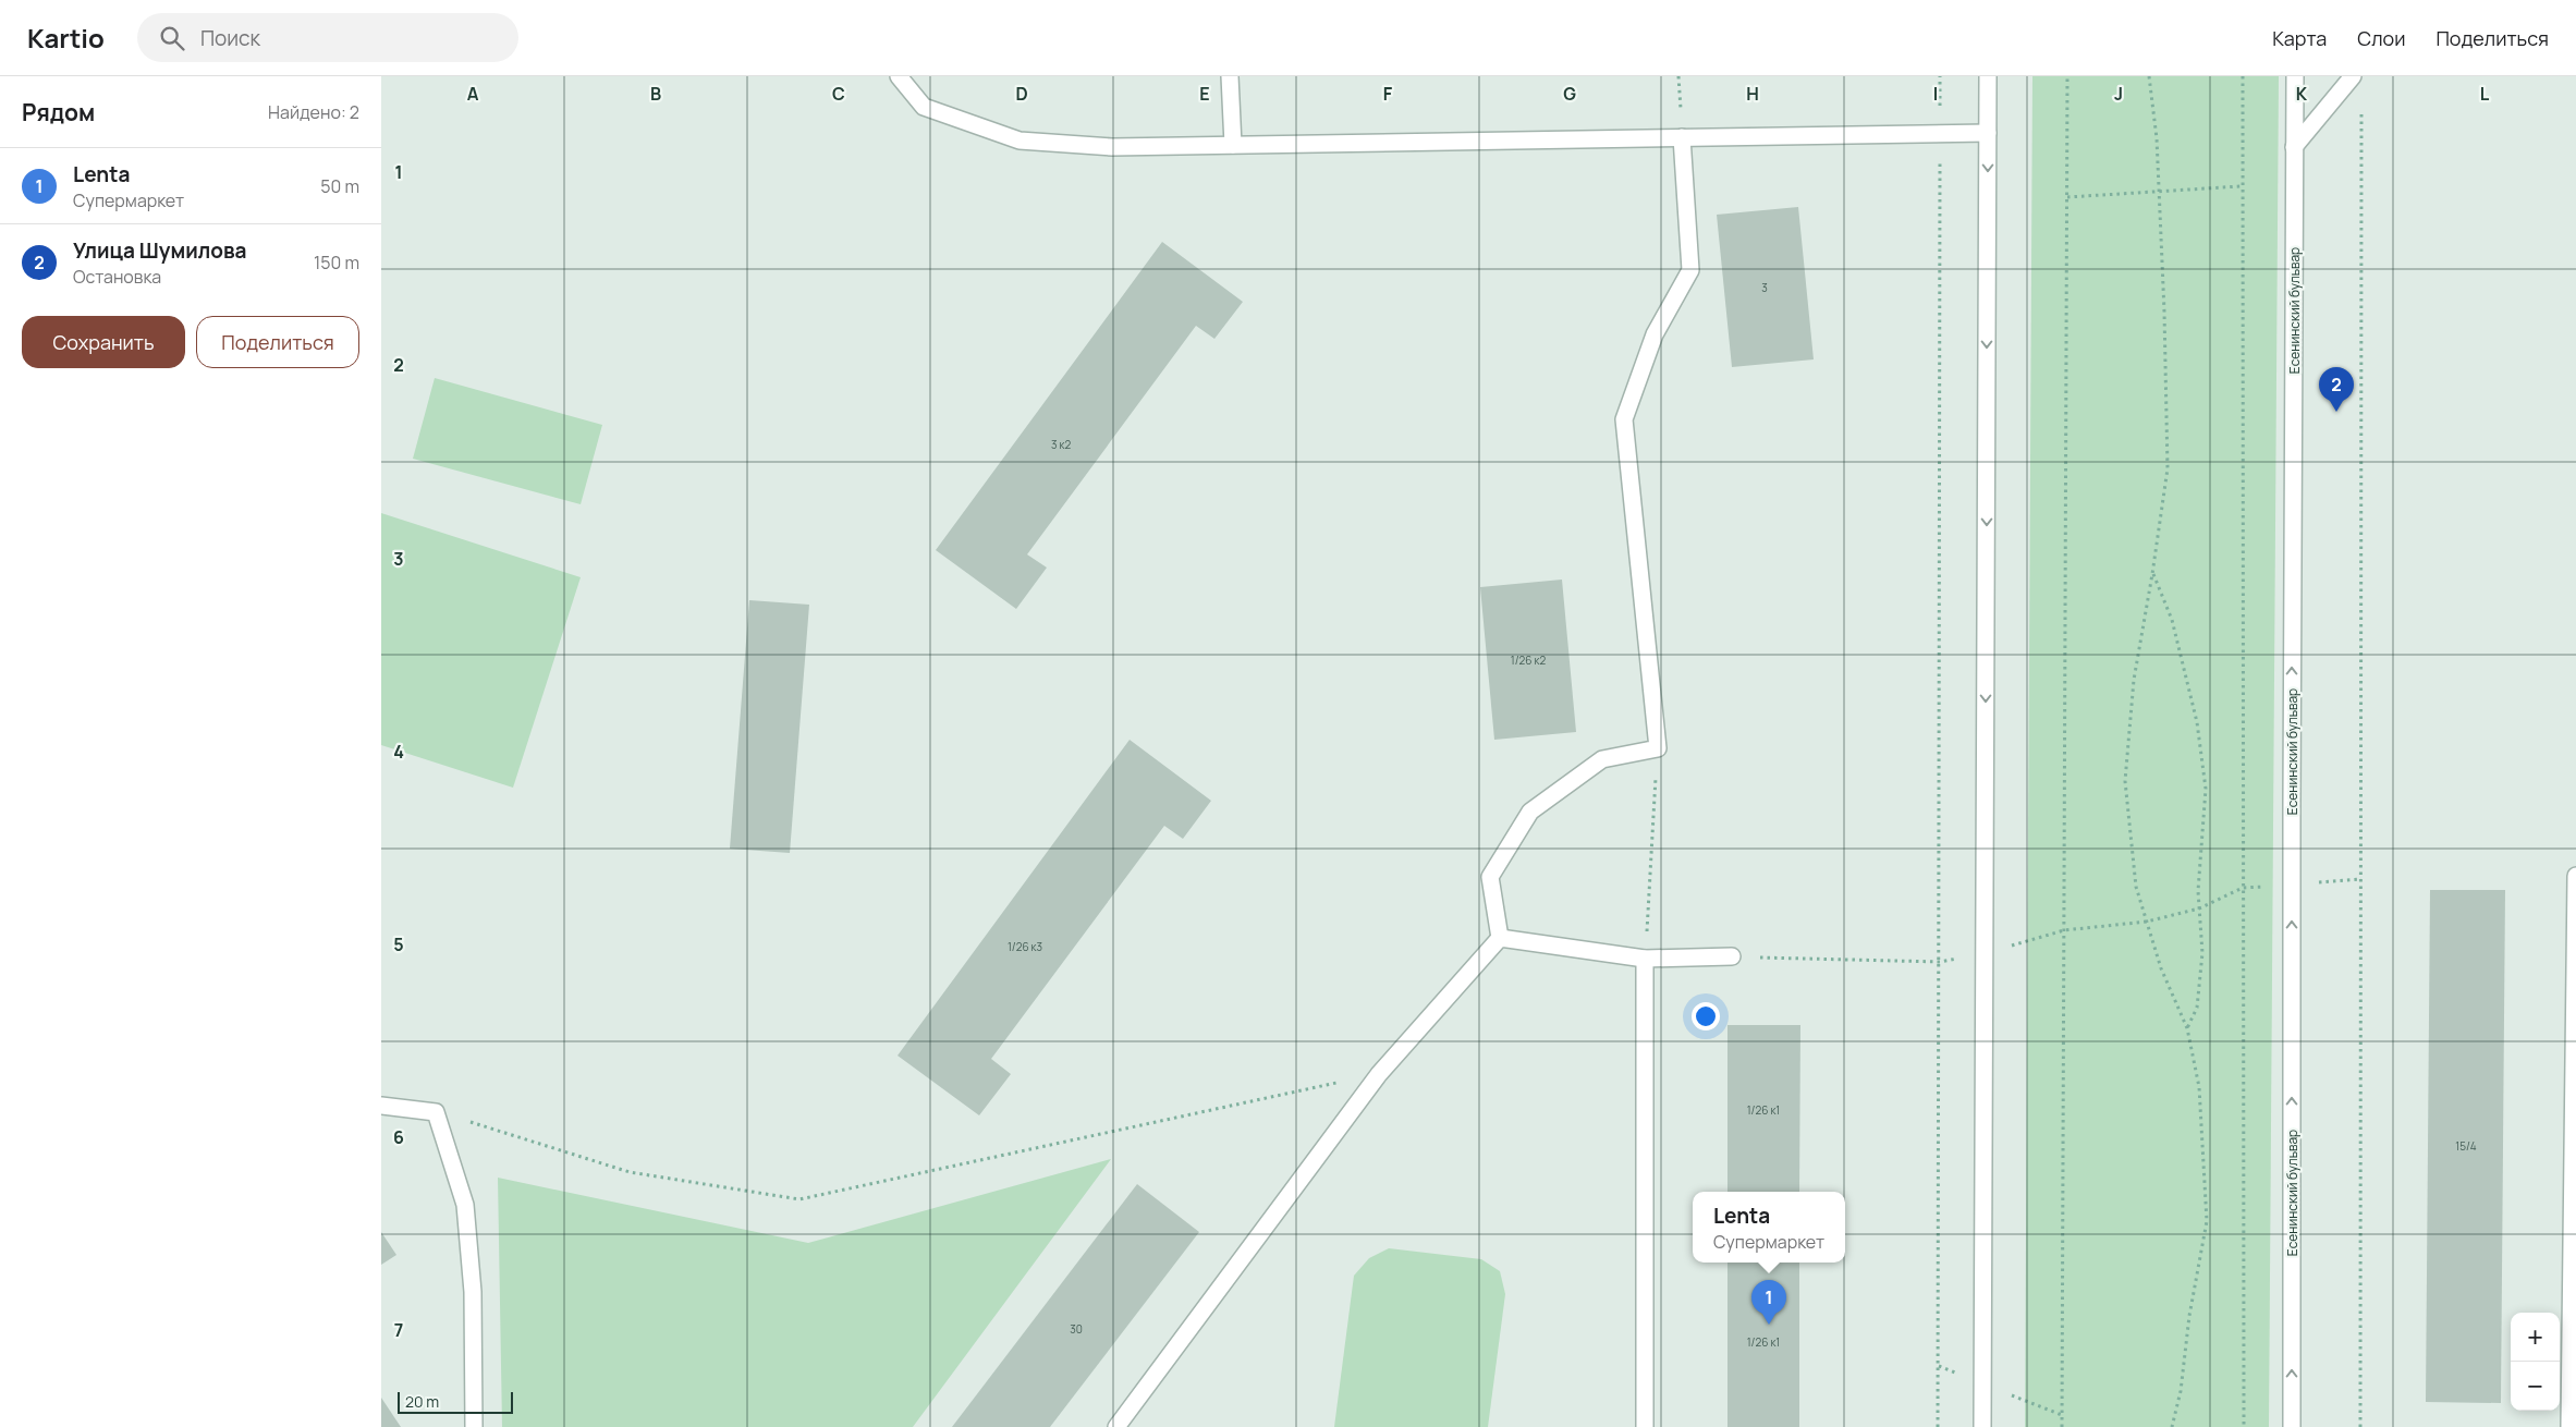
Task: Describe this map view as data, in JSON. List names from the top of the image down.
{
  "streets": {
    "street": ["Есенинский бульвар"]
  },
  "one_way": ["Есенинский бульвар"],
  "house_numbers": [
    "3",
    "3 к2",
    "1/26 к2",
    "1/26 к3",
    "1/26 к1",
    "15/4",
    "30",
    "1/26 к1"
  ],
  "scale_bar": "20 m",
  "page": {
    "header": "Kartio",
    "search": "Поиск",
    "nav": ["Карта", "Слои", "Поделиться"],
    "heading": ["Рядом", "Найдено: 2"],
    "list": [
      {
        "mark": "1",
        "name": "Lenta",
        "note": "Супермаркет",
        "value": "50 m"
      },
      {
        "mark": "2",
        "name": "Улица Шумилова",
        "note": "Остановка",
        "value": "150 m"
      }
    ],
    "buttons": ["Сохранить", "Поделиться"],
    "pins": ["2", "1"],
    "popup": ["Lenta", "Супермаркет"],
    "map_buttons": ["+", "−"],
    "scale": "20 m"
  },
  "grid": {
    "columns": [
      "A",
      "B",
      "C",
      "D",
      "E",
      "F",
      "G",
      "H",
      "I",
      "J",
      "K",
      "L"
    ],
    "rows": [
      "1",
      "2",
      "3",
      "4",
      "5",
      "6",
      "7"
    ]
  }
}
